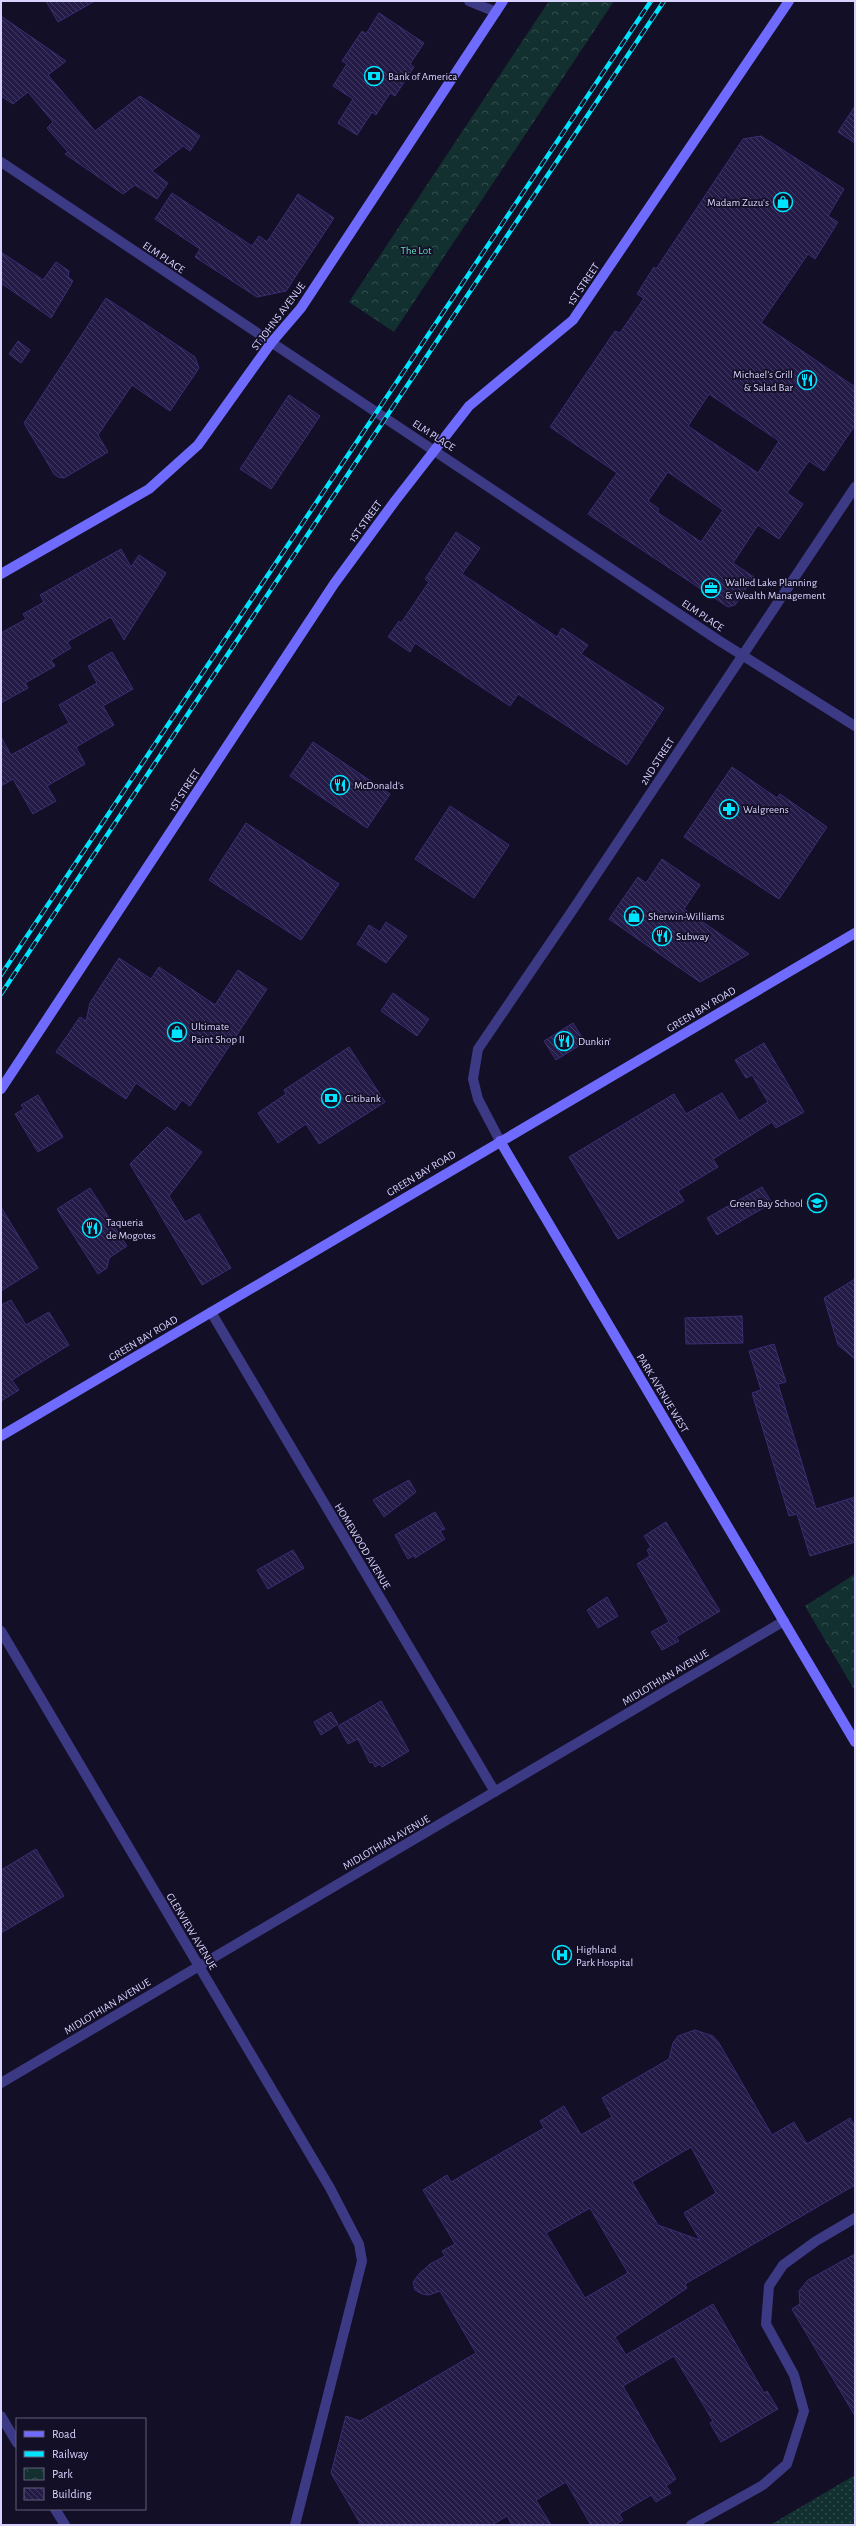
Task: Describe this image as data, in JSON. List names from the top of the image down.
{
  "streets": {
    "street": [
      "ELM PLACE",
      "1ST STREET",
      "ST JOHNS AVENUE",
      "2ND STREET",
      "GREEN BAY ROAD",
      "PARK AVENUE WEST",
      "HOMEWOOD AVENUE",
      "MIDLOTHIAN AVENUE",
      "GLENVIEW AVENUE"
    ]
  },
  "crossings": [
    ["ELM PLACE", "1ST STREET"],
    ["ELM PLACE", "ST JOHNS AVENUE"],
    ["ELM PLACE", "2ND STREET"],
    ["2ND STREET", "PARK AVENUE WEST"],
    ["GREEN BAY ROAD", "PARK AVENUE WEST"],
    ["GREEN BAY ROAD", "HOMEWOOD AVENUE"],
    ["PARK AVENUE WEST", "MIDLOTHIAN AVENUE"],
    ["HOMEWOOD AVENUE", "MIDLOTHIAN AVENUE"],
    ["MIDLOTHIAN AVENUE", "GLENVIEW AVENUE"]
  ],
  "parks": ["The Lot"],
  "places": {
    "bank": ["Bank of America", "Citibank"],
    "shop": ["Madam Zuzu's", "Sherwin-Williams", "Ultimate Paint Shop II"],
    "restaurant": [
      "Michael’s Grill & Salad Bar",
      "McDonald's",
      "Subway",
      "Dunkin'",
      "Taqueria de Mogotes"
    ],
    "office": ["Walled Lake Planning & Wealth Management"],
    "pharmacy": ["Walgreens"],
    "school or university": ["Green Bay School"],
    "hospital": ["Highland Park Hospital"]
  },
  "legend": [
    "Road",
    "Railway",
    "Park",
    "Building"
  ]
}
